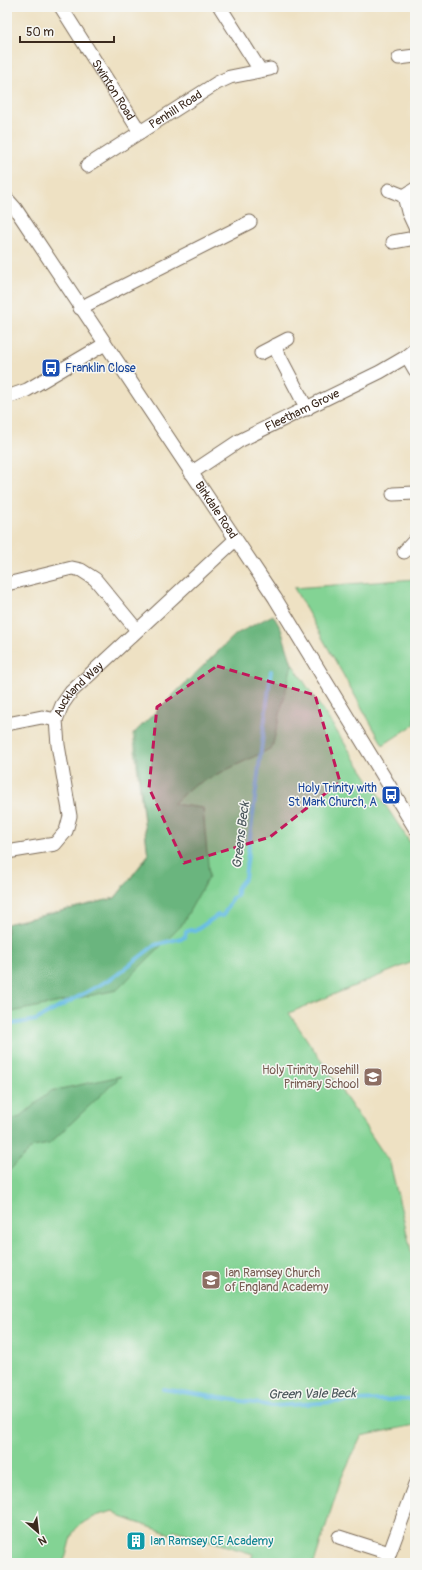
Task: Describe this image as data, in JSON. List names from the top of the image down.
{
  "streets": {
    "street": [
      "Swinton Road",
      "Penhill Road",
      "Fleetham Grove",
      "Birkdale Road",
      "Auckland Way"
    ]
  },
  "crossings": [
    ["Swinton Road", "Penhill Road"],
    ["Fleetham Grove", "Birkdale Road"],
    ["Birkdale Road", "Auckland Way"]
  ],
  "water": ["Greens Beck", "Green Vale Beck"],
  "places": {
    "bus stop": ["Franklin Close", "Holy Trinity with St Mark Church, A"],
    "school or university": ["Holy Trinity Rosehill Primary School", "Ian Ramsey Church of England Academy"],
    "building": ["Ian Ramsey CE Academy"]
  },
  "scale_bar": "50 m",
  "north": "bottom right"
}
